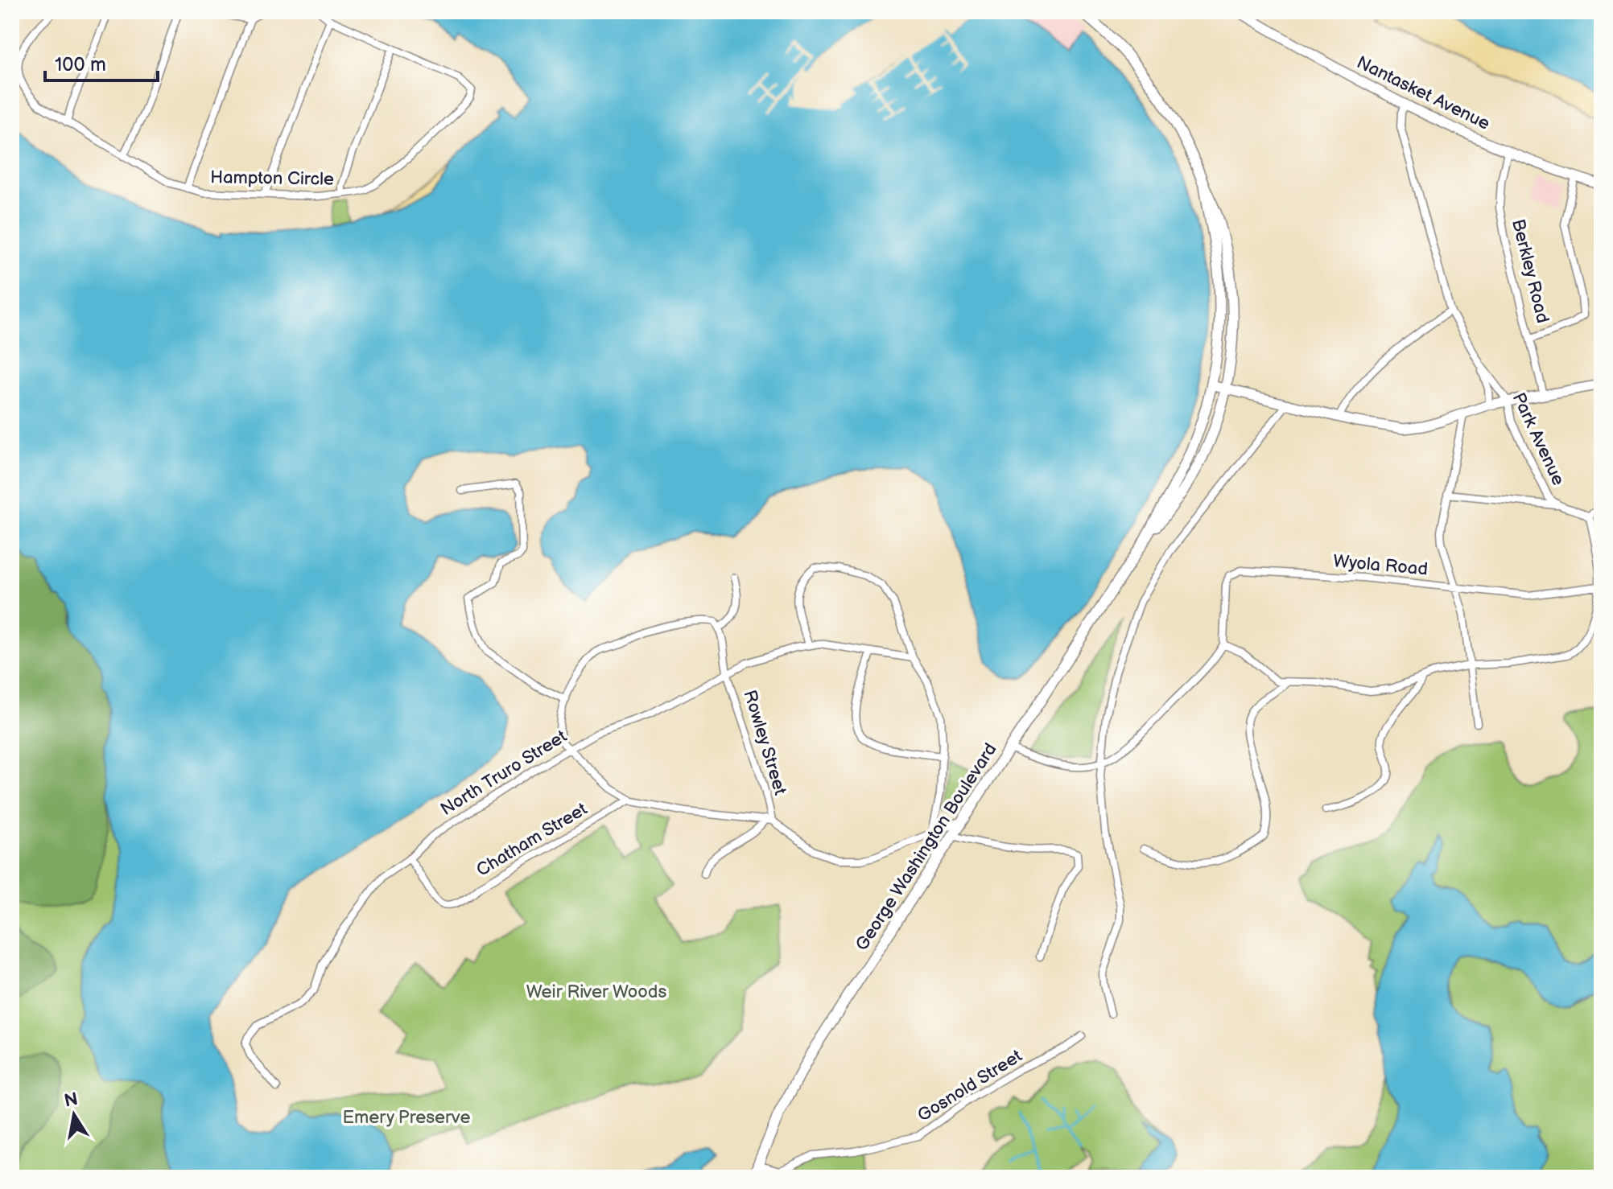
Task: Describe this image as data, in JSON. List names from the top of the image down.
{
  "streets": {
    "main road": ["George Washington Boulevard"],
    "street": [
      "Nantasket Avenue",
      "Hampton Circle",
      "Berkley Road",
      "Park Avenue",
      "Wyola Road",
      "Rowley Street",
      "North Truro Street",
      "Chatham Street",
      "Gosnold Street"
    ]
  },
  "crossings": [
    ["Nantasket Avenue", "Berkley Road"],
    ["Nantasket Avenue", "Park Avenue"],
    ["Rowley Street", "North Truro Street"],
    ["North Truro Street", "Chatham Street"],
    ["George Washington Boulevard", "Gosnold Street"]
  ],
  "parks": ["Weir River Woods", "Emery Preserve"],
  "scale_bar": "100 m",
  "north": "top"
}
